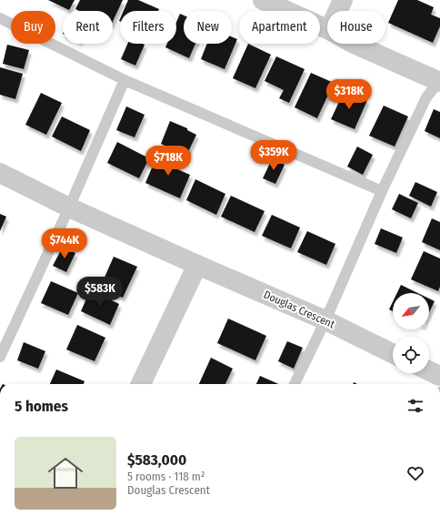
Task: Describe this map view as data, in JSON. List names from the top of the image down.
{
  "streets": {
    "street": ["Douglas Crescent"]
  },
  "north": "bottom left",
  "page": {
    "chip": [
      "Buy",
      "Rent",
      "Filters",
      "New",
      "Apartment",
      "House"
    ],
    "price": [
      "$318K",
      "$359K",
      "$718K",
      "$744K",
      "$583K"
    ],
    "heading": "5 homes",
    "list": [
      {
        "name": "$583,000",
        "note": "5 rooms · 118 m² · Douglas Crescent"
      }
    ]
  }
}
